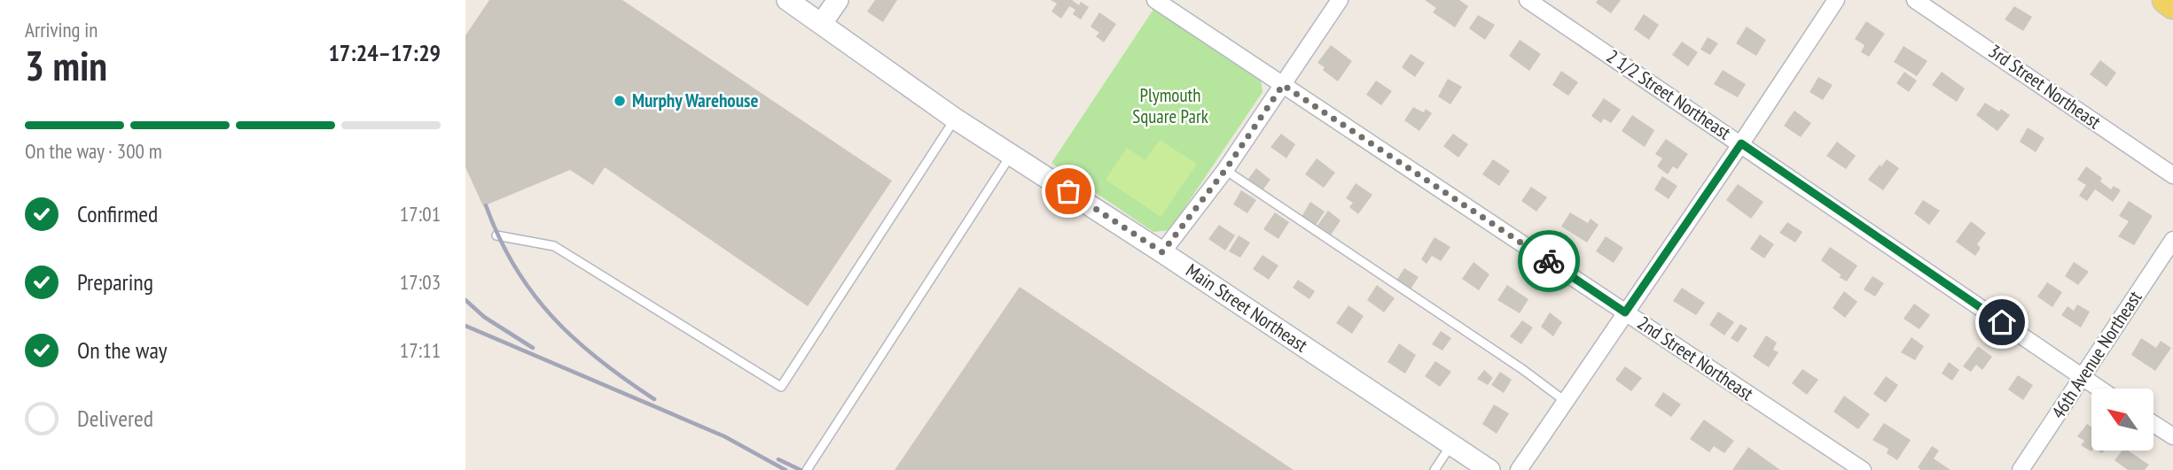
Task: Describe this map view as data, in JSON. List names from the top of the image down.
{
  "streets": {
    "street": [
      "3rd Street Northeast",
      "2 1/2 Street Northeast",
      "Main Street Northeast",
      "46th Avenue Northeast",
      "2nd Street Northeast"
    ]
  },
  "crossings": [
    ["2 1/2 Street Northeast", "46th Avenue Northeast"]
  ],
  "parks": ["Plymouth Square Park"],
  "places": ["Murphy Warehouse"],
  "north": "top left",
  "page": {
    "heading": ["3 min", "Arriving in", "17:24–17:29"],
    "bar": "On the way · 300 m",
    "list": [
      ["Confirmed", "17:01"],
      ["Preparing", "17:03"],
      ["On the way", "17:11"],
      "Delivered"
    ]
  }
}
